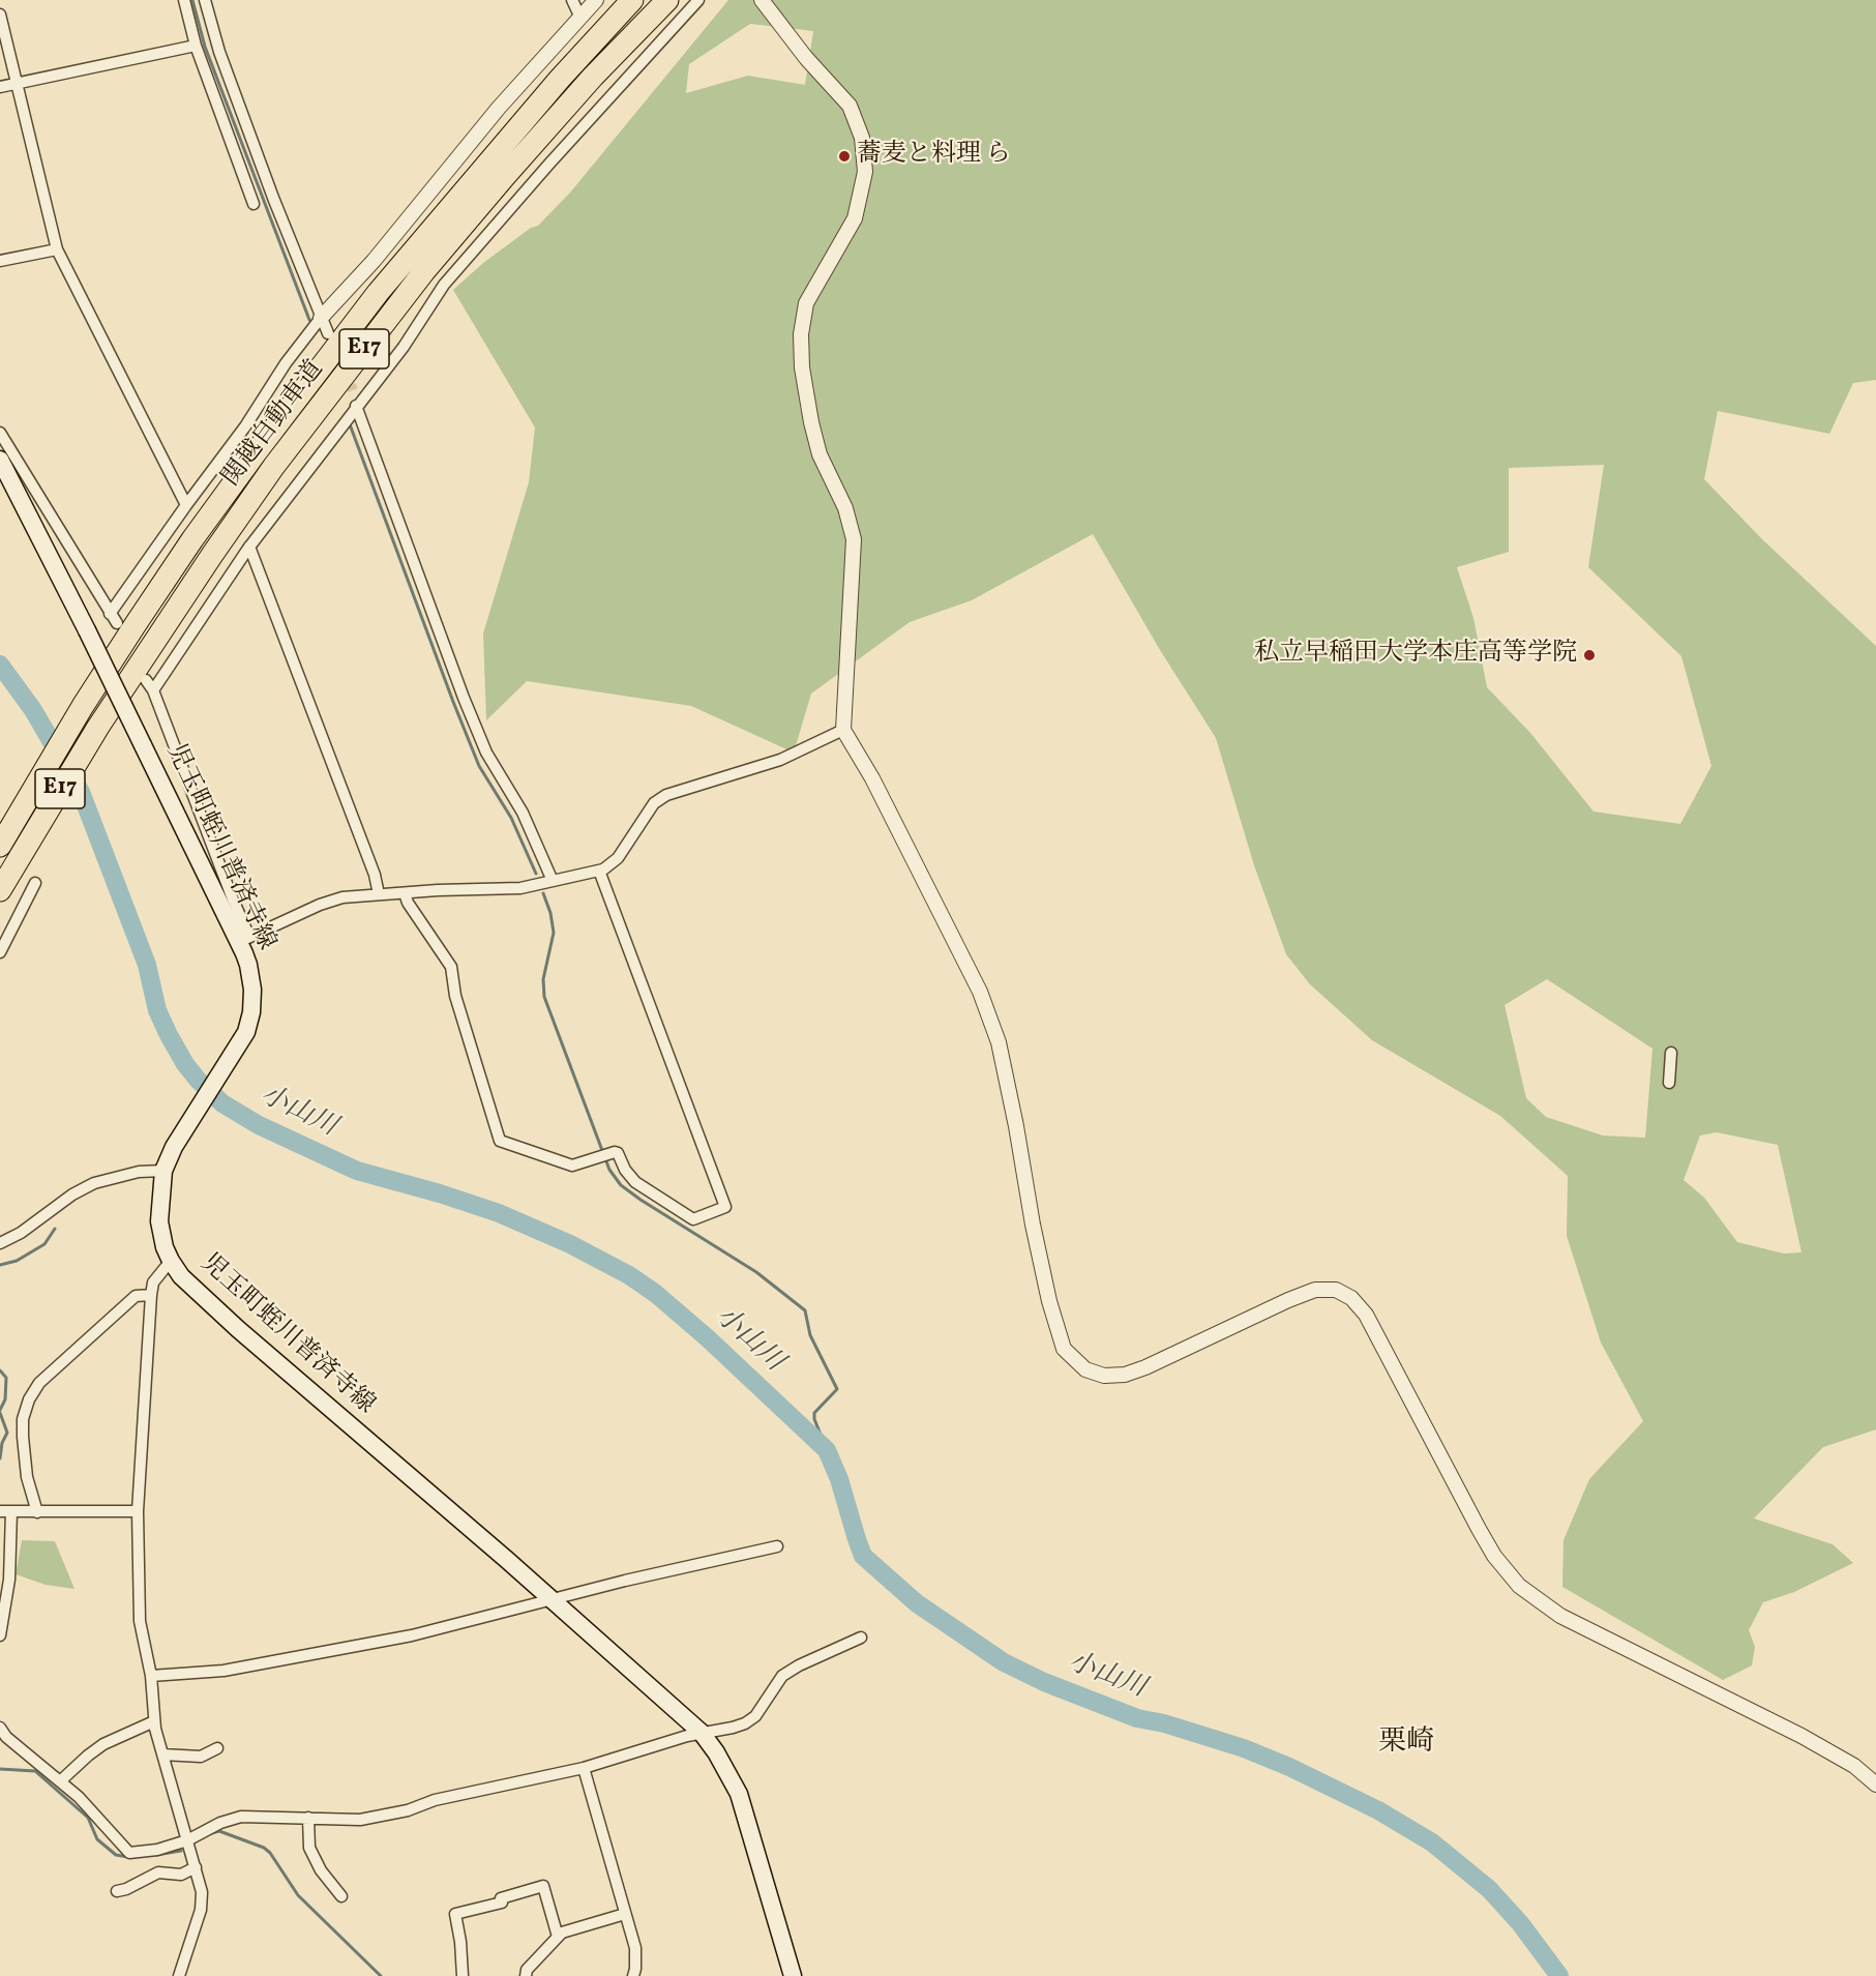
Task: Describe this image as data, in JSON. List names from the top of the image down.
{
  "streets": {
    "highway": ["E17", "関越自動車道"],
    "main road": ["児玉町蛭川普済寺線"]
  },
  "districts": ["栗崎"],
  "water": ["小山川"],
  "places": ["蕎麦と料理 ら", "私立早稲田大学本庄高等学院"]
}
